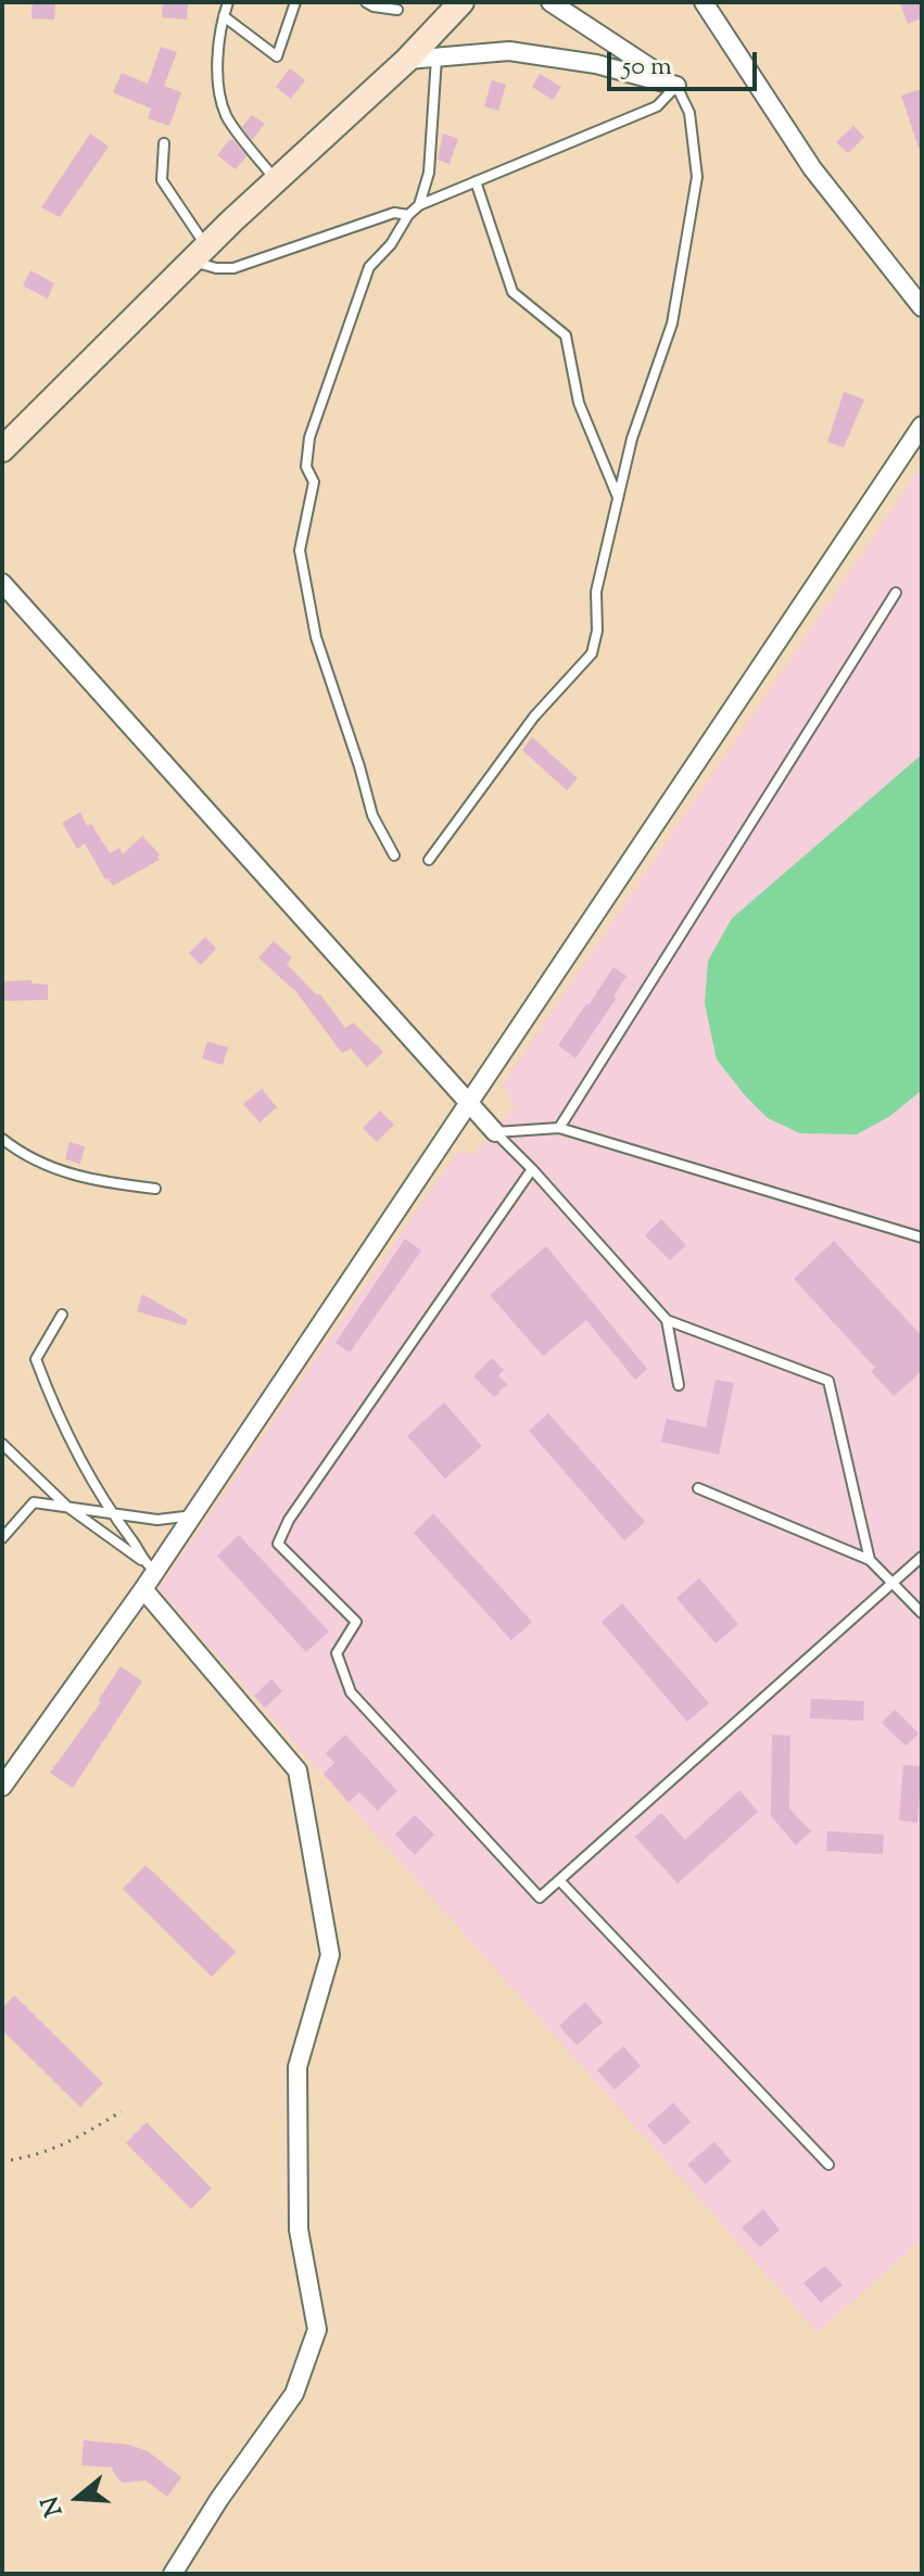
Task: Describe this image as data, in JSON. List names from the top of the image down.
{
  "scale_bar": "50 m",
  "north": "left"
}
